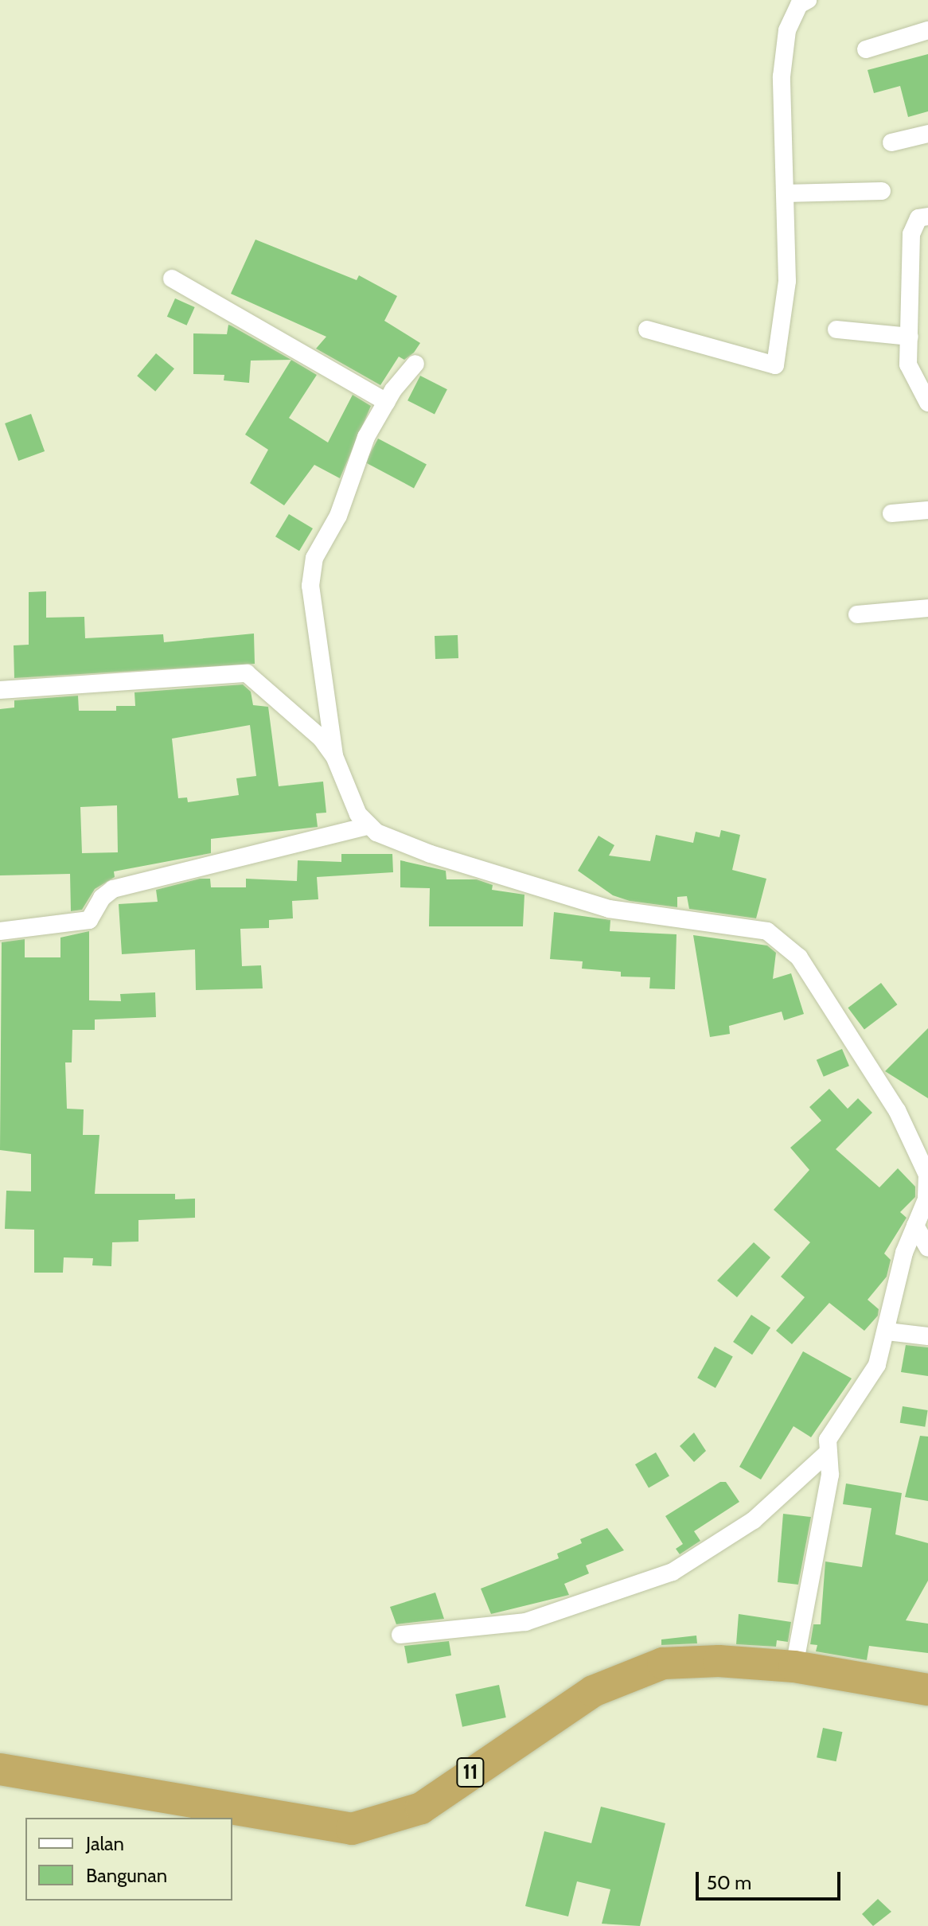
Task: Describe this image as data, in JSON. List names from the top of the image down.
{
  "streets": {
    "highway": ["11"]
  },
  "legend": ["Jalan", "Bangunan"],
  "scale_bar": "50 m"
}
